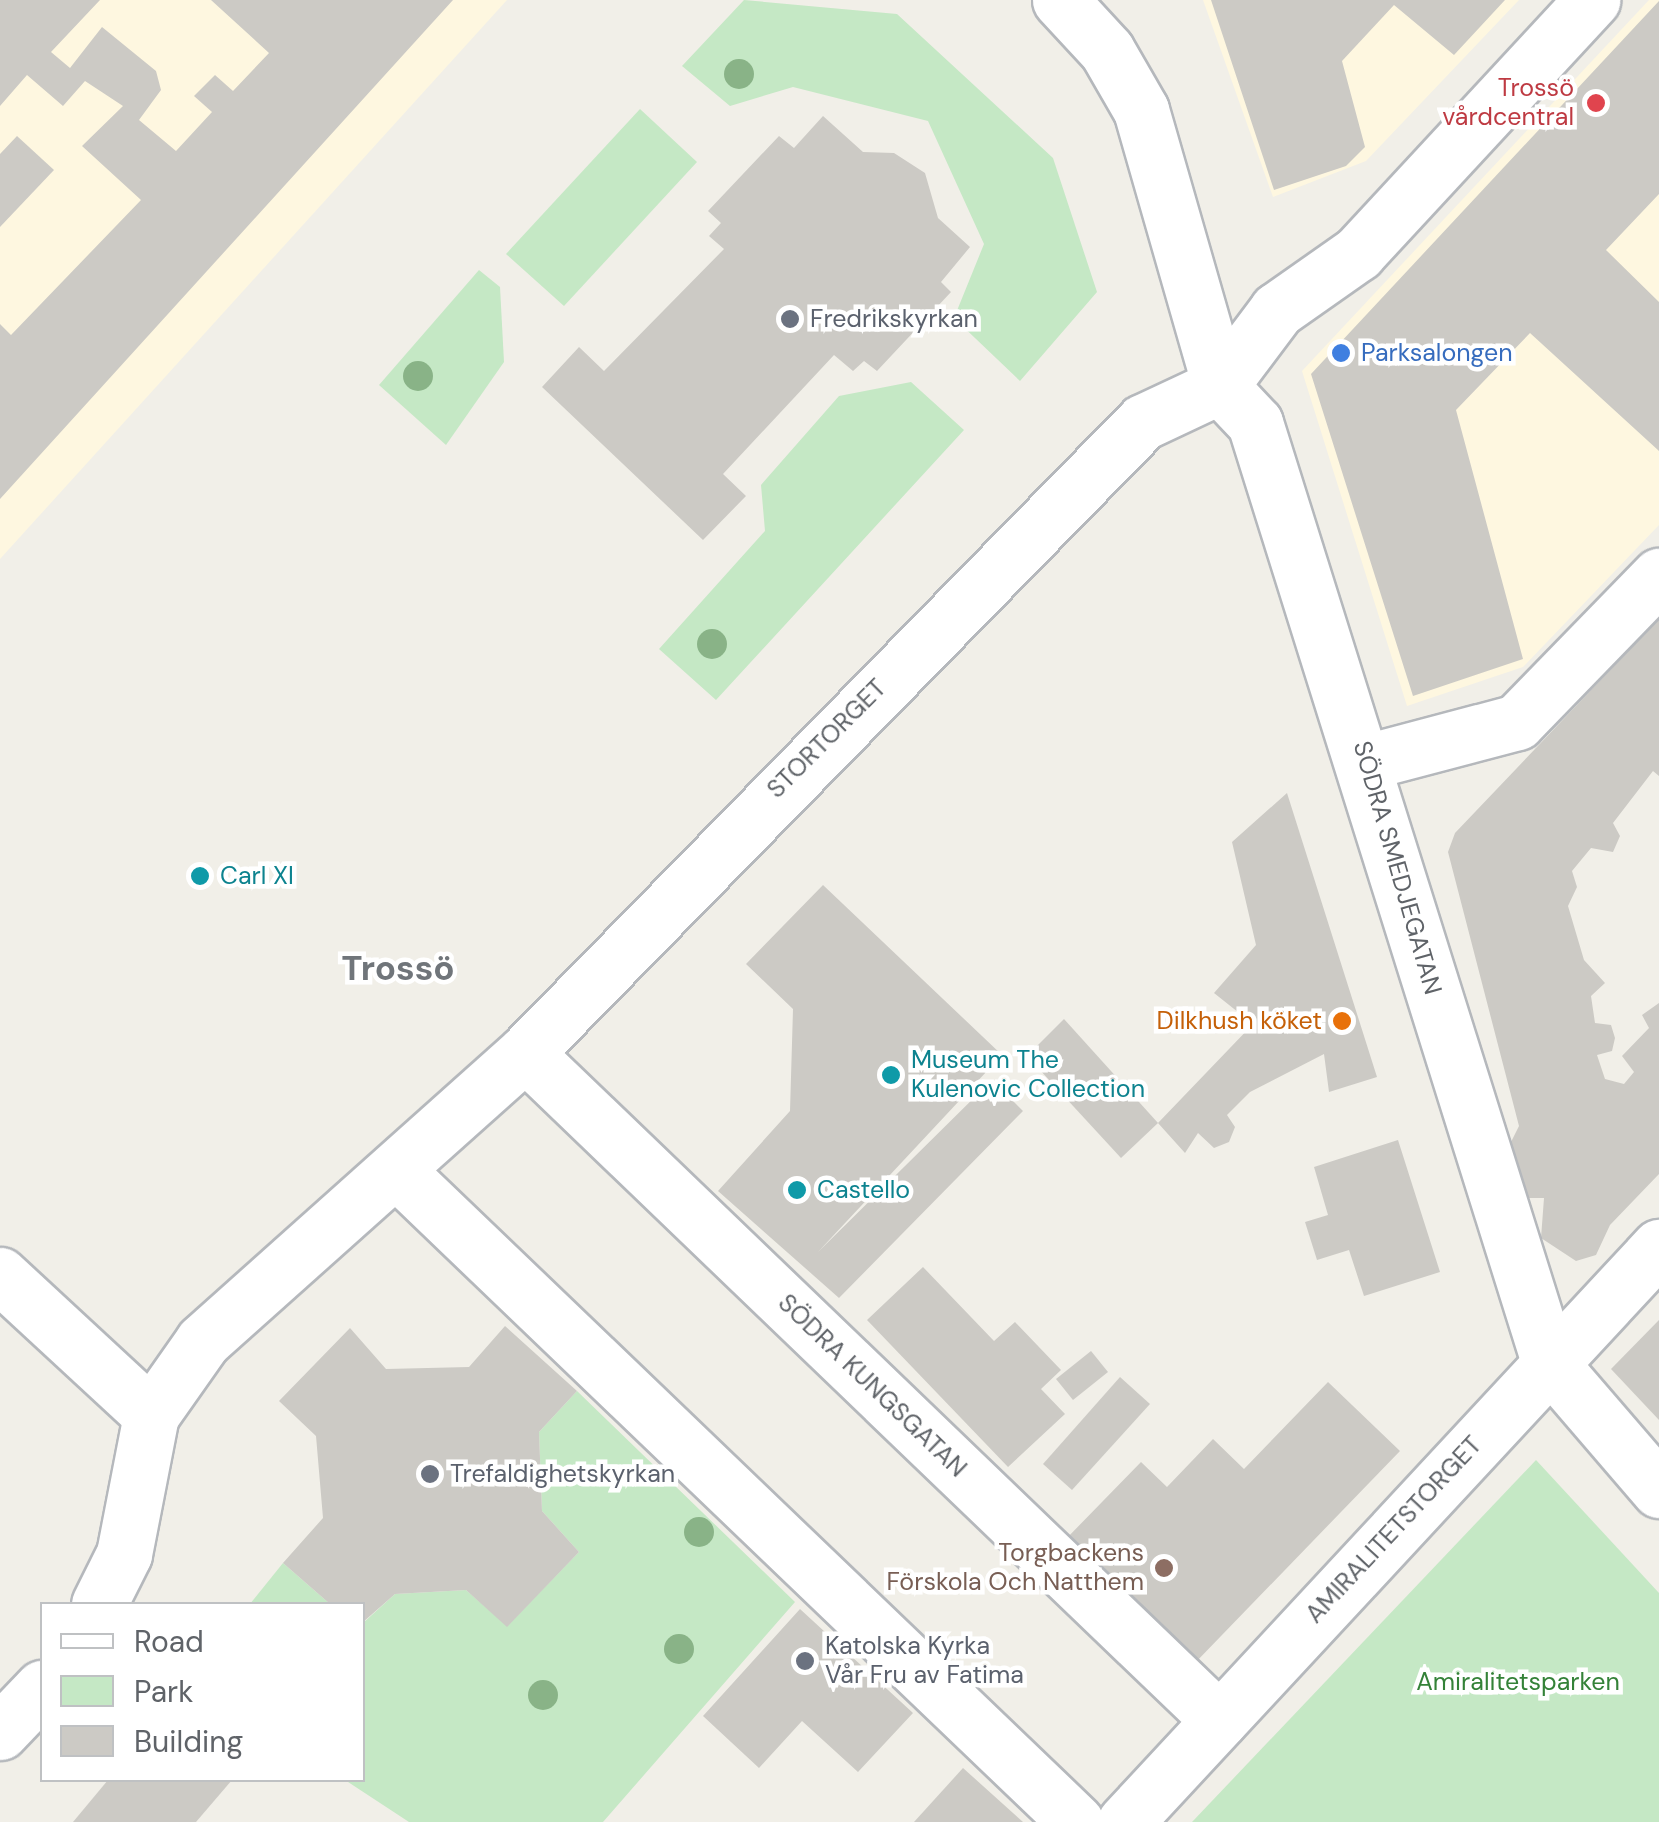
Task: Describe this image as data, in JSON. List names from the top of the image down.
{
  "streets": {
    "street": [
      "STORTORGET",
      "SÖDRA SMEDJEGATAN",
      "SÖDRA KUNGSGATAN",
      "AMIRALITETSTORGET"
    ]
  },
  "crossings": [
    ["STORTORGET", "SÖDRA SMEDJEGATAN"],
    ["STORTORGET", "SÖDRA KUNGSGATAN"],
    ["SÖDRA SMEDJEGATAN", "AMIRALITETSTORGET"],
    ["SÖDRA KUNGSGATAN", "AMIRALITETSTORGET"]
  ],
  "districts": ["Trossö"],
  "parks": ["Amiralitetsparken"],
  "places": [
    "Trossö vårdcentral",
    "Fredrikskyrkan",
    "Parksalongen",
    "Carl XI",
    "Dilkhush köket",
    "Museum The Kulenovic Collection",
    "Castello",
    "Trefaldighetskyrkan",
    "Torgbackens Förskola Och Natthem",
    "Katolska Kyrka Vår Fru av Fatima"
  ],
  "legend": ["Road", "Park", "Building"]
}
